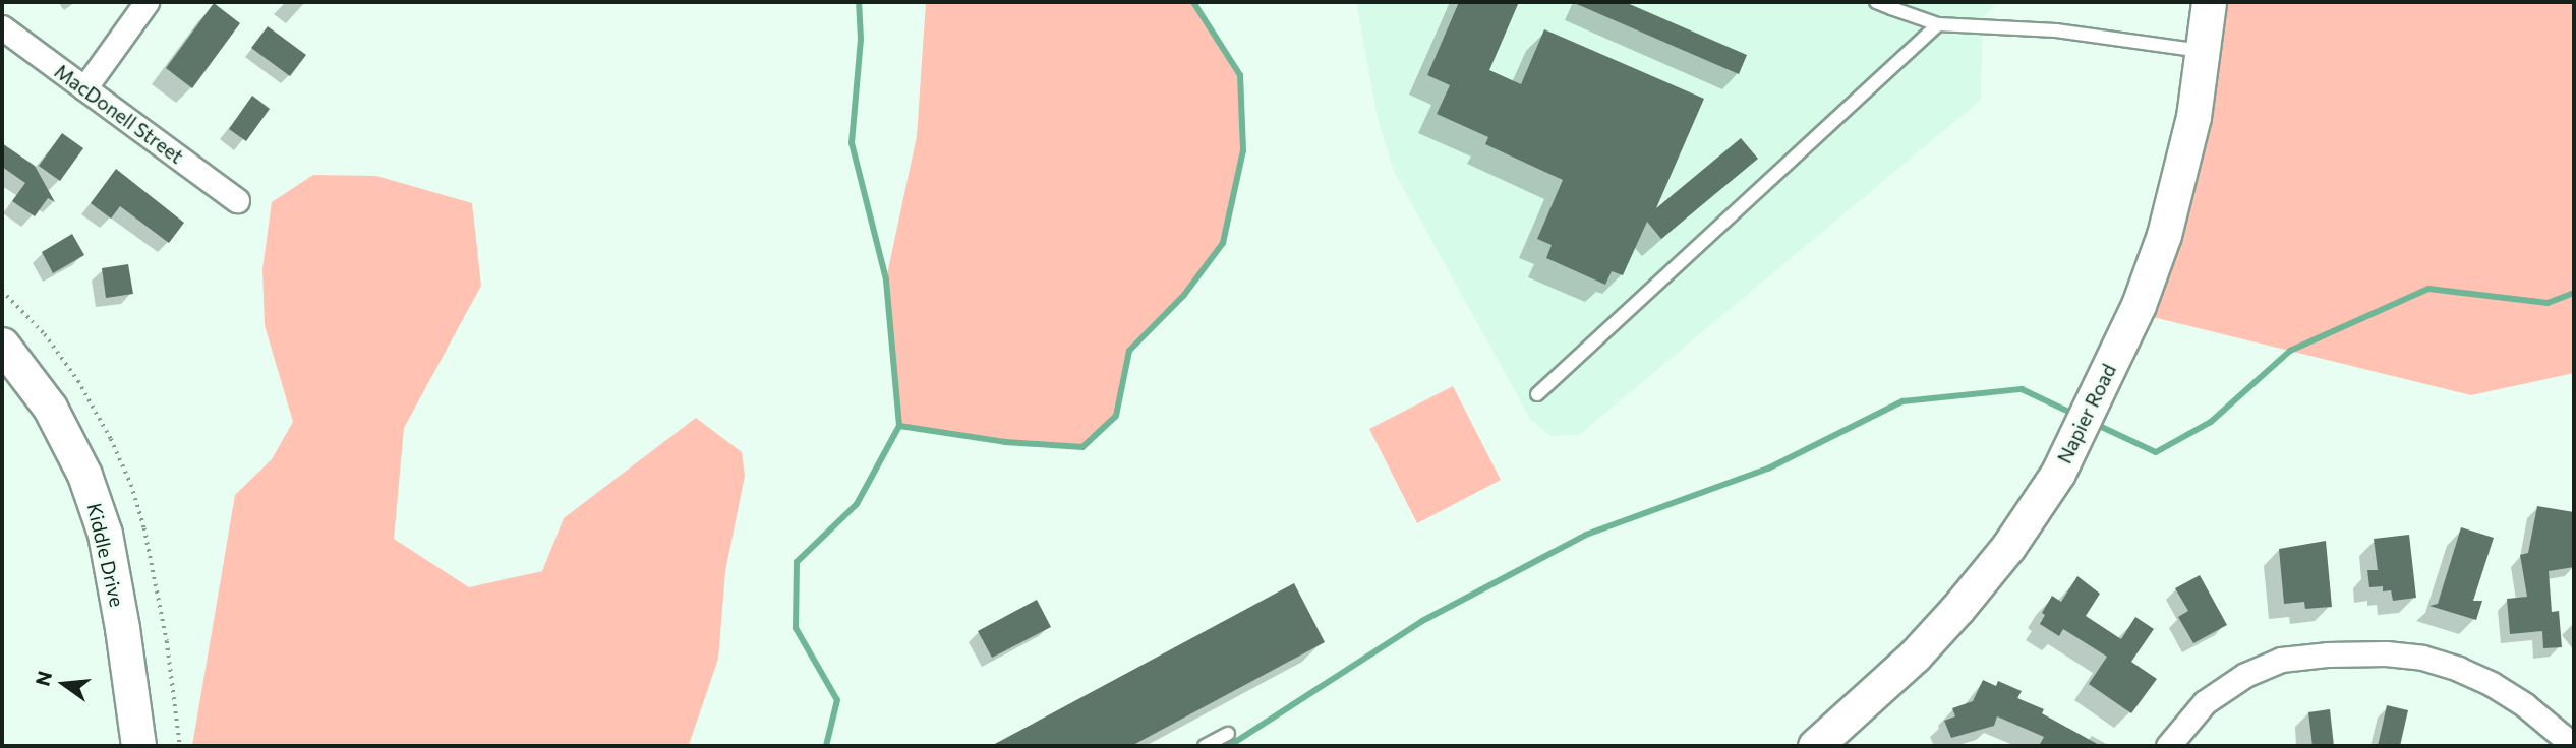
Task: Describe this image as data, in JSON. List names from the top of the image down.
{
  "streets": {
    "main road": ["Napier Road", "Kiddle Drive"],
    "street": ["MacDonell Street"]
  },
  "north": "left"
}
